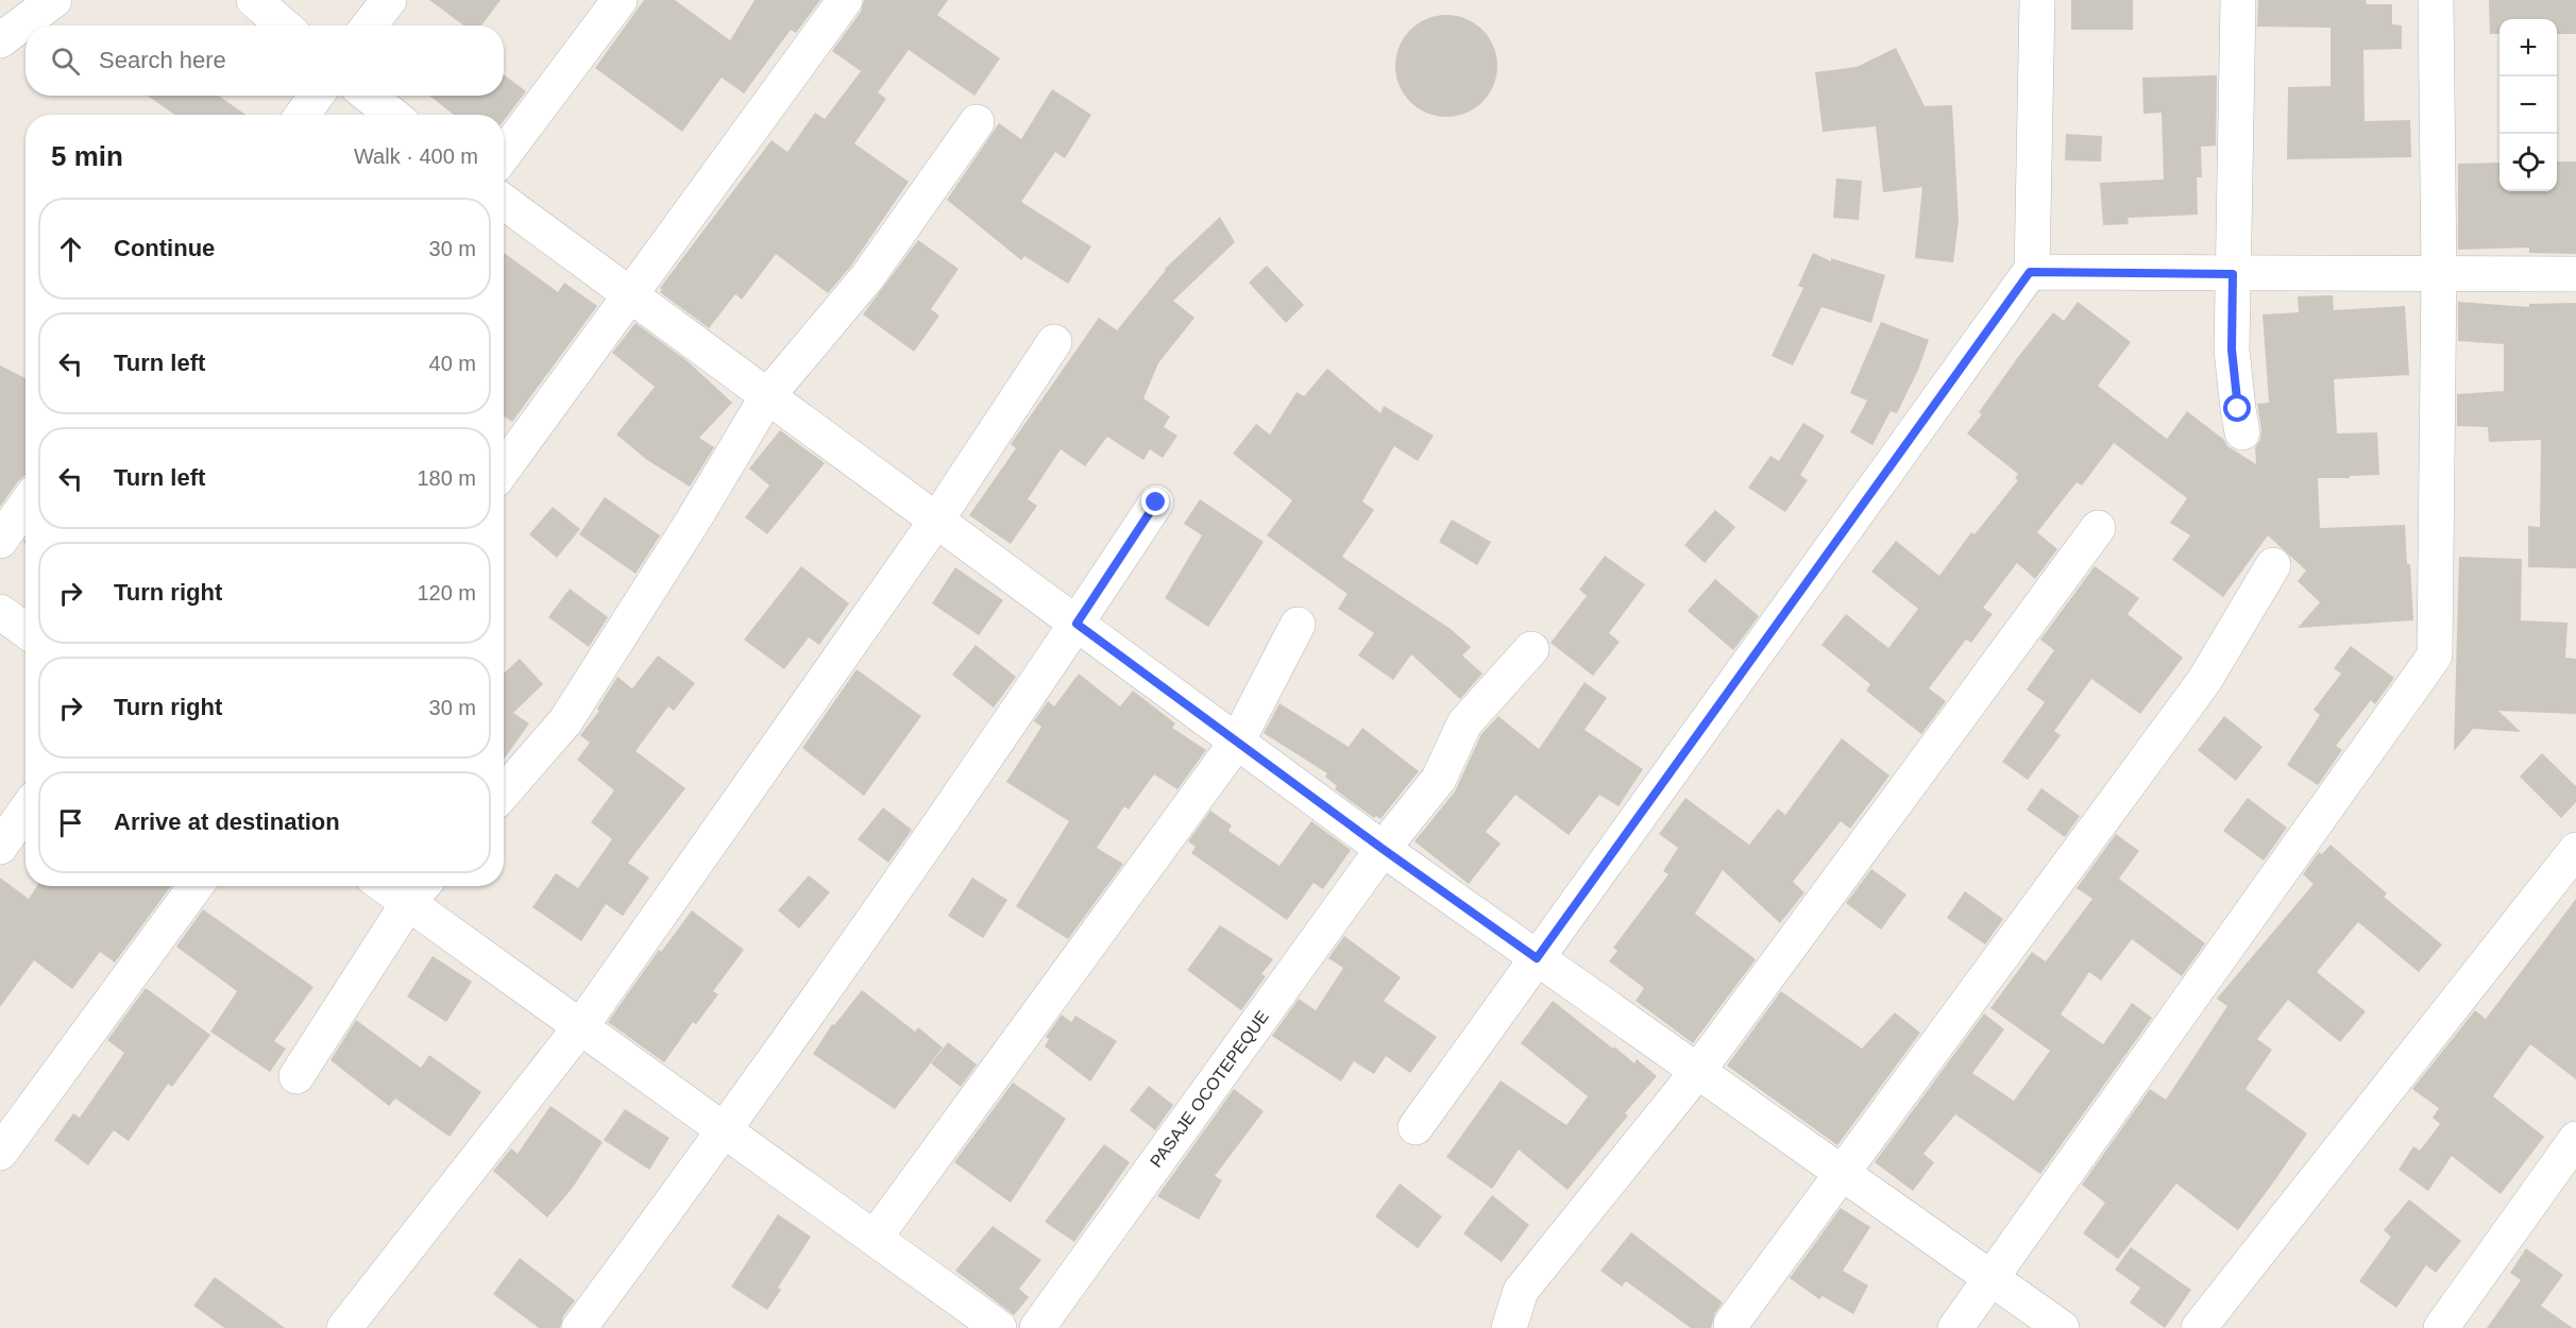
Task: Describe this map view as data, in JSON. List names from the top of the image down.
{
  "streets": {
    "street": ["PASAJE OCOTEPEQUE"]
  },
  "page": {
    "map_buttons": ["+", "−"],
    "search": "Search here",
    "heading": ["5 min", "Walk · 400 m"],
    "list": [
      ["Continue", "30 m"],
      ["Turn left", "40 m"],
      ["Turn left", "180 m"],
      ["Turn right", "120 m"],
      ["Turn right", "30 m"],
      "Arrive at destination"
    ]
  }
}
